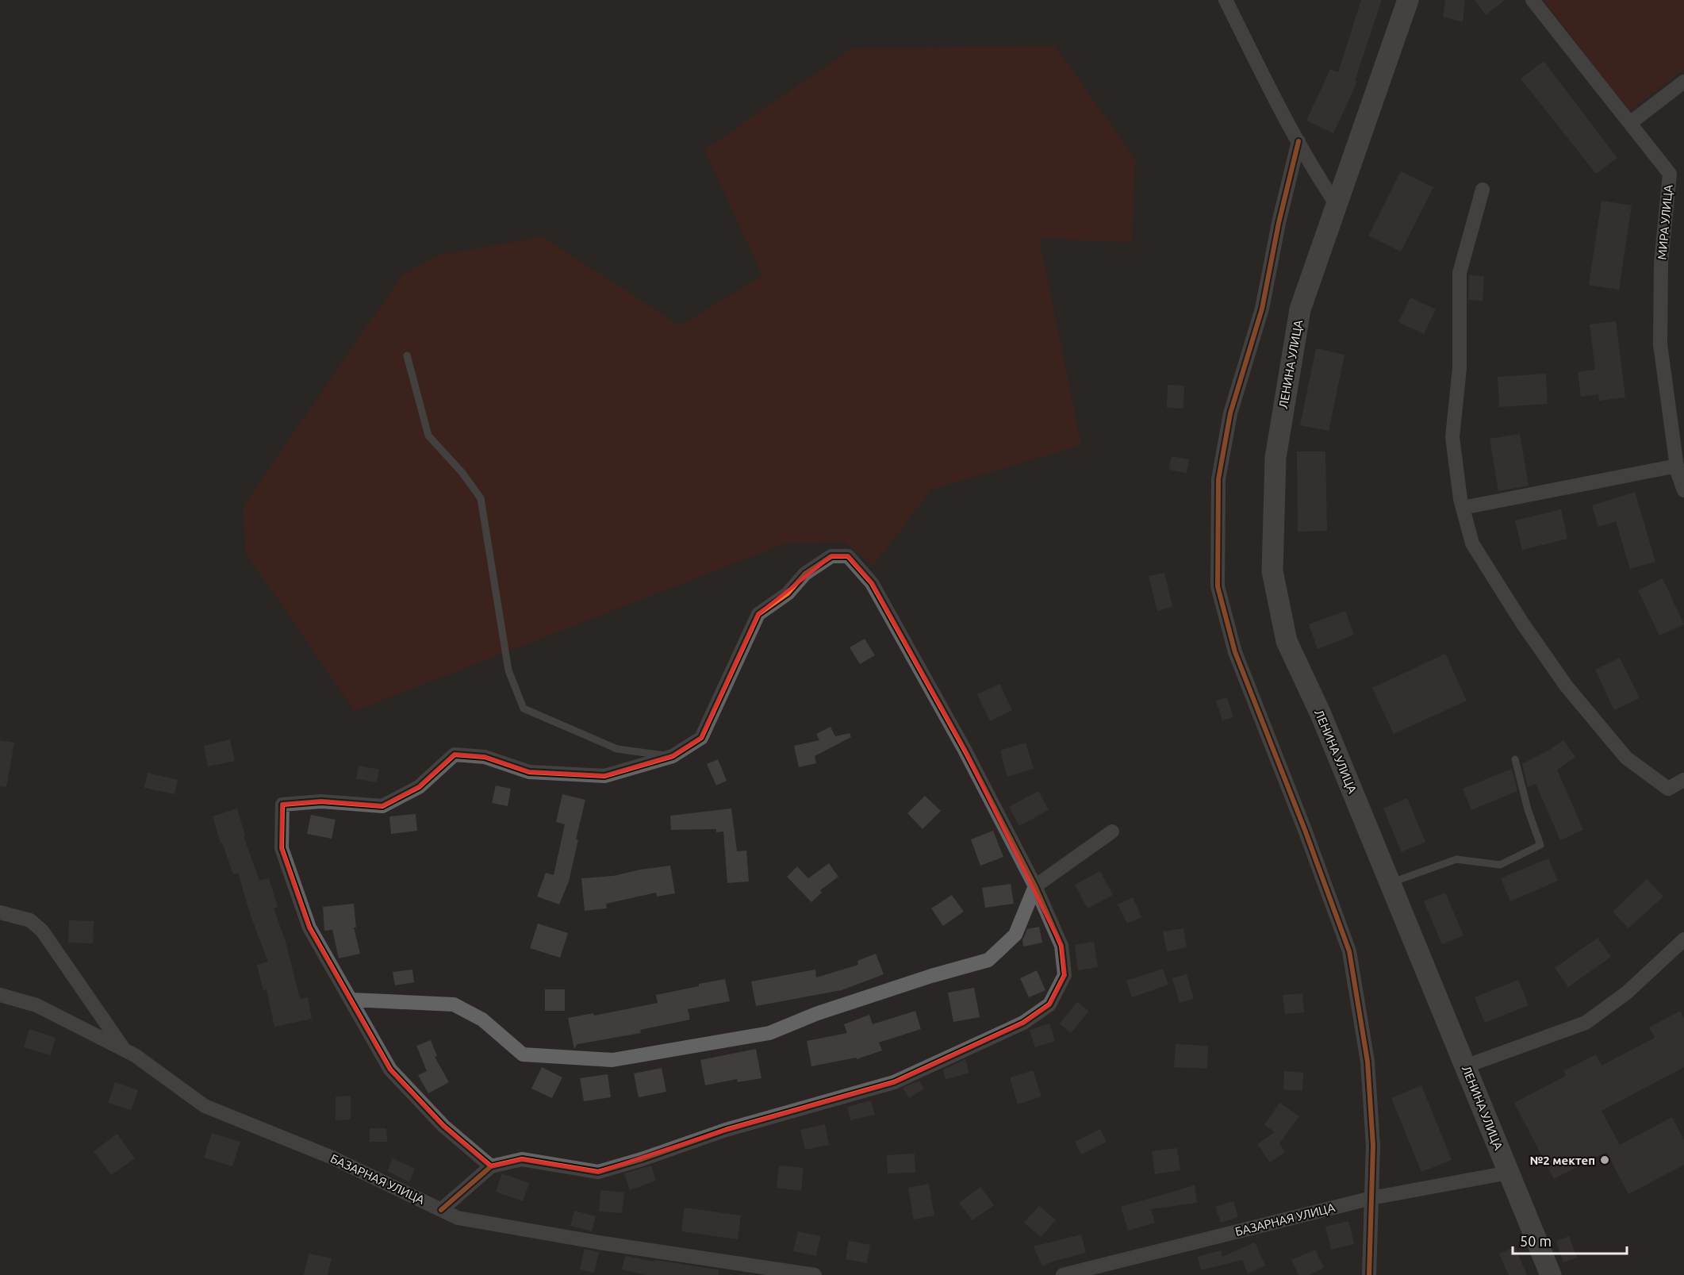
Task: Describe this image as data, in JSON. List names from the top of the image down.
{
  "streets": {
    "main road": ["ЛЕНИНА УЛИЦА"],
    "street": ["МИРА УЛИЦА", "БАЗАРНАЯ УЛИЦА"]
  },
  "crossings": [
    ["ЛЕНИНА УЛИЦА", "БАЗАРНАЯ УЛИЦА"]
  ],
  "places": ["№2 мектеп"],
  "scale_bar": "50 m"
}
